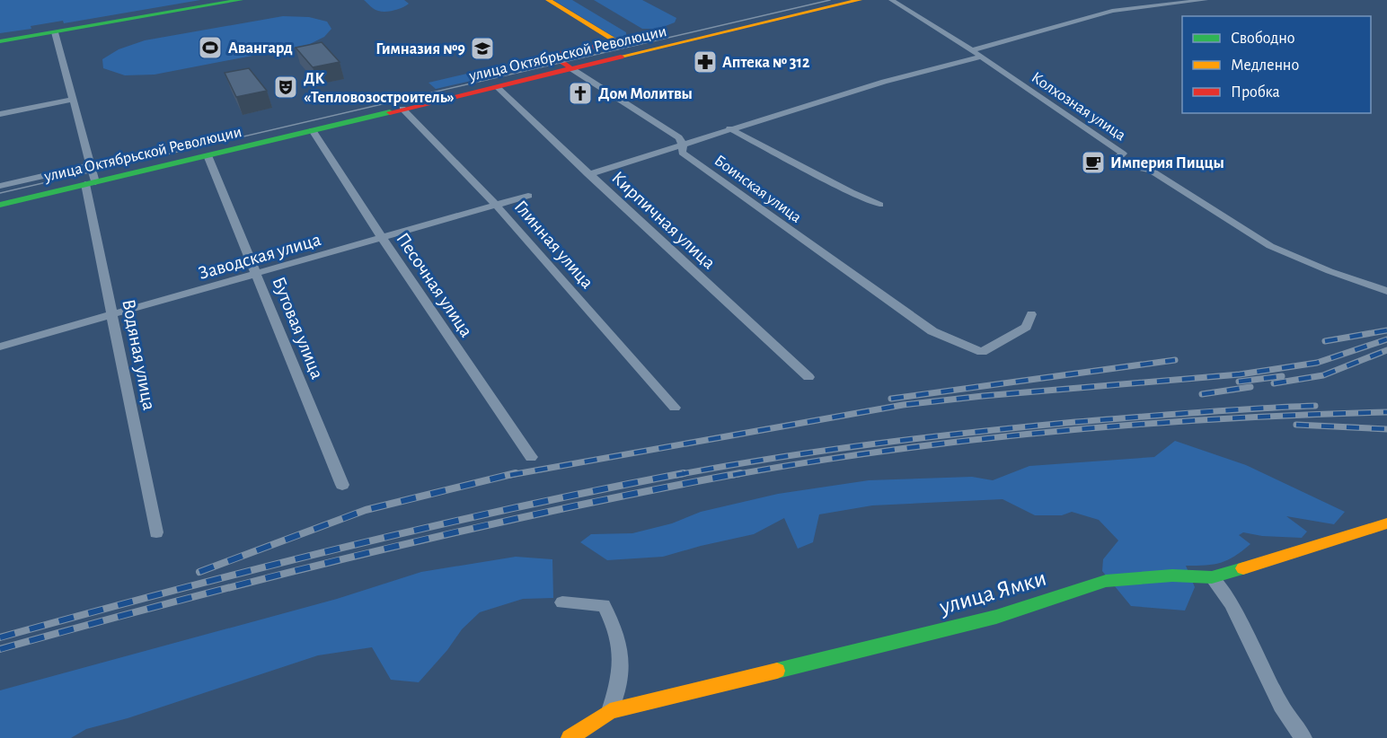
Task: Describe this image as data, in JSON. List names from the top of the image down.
{
  "streets": {
    "street": [
      "улица Октябрьской Революции",
      "Колхозная улица",
      "Боинская улица",
      "Кирпичная улица",
      "Глинная улица",
      "Заводская улица",
      "Песочная улица",
      "Бутовая улица",
      "Водяная улица",
      "улица Ямки"
    ]
  },
  "crossings": [
    ["улица Октябрьской Революции", "Боинская улица"],
    ["улица Октябрьской Революции", "Кирпичная улица"],
    ["улица Октябрьской Революции", "Глинная улица"],
    ["улица Октябрьской Революции", "Песочная улица"],
    ["улица Октябрьской Революции", "Бутовая улица"],
    ["улица Октябрьской Революции", "Водяная улица"],
    ["Глинная улица", "Заводская улица"],
    ["Заводская улица", "Песочная улица"],
    ["Заводская улица", "Бутовая улица"],
    ["Заводская улица", "Водяная улица"]
  ],
  "places": {
    "sports": ["Авангард"],
    "school or university": ["Гимназия №9"],
    "pharmacy": ["Аптека № 312"],
    "theatre": ["ДК «Тепловозостроитель»"],
    "church": ["Дом Молитвы"],
    "cafe": ["Империя Пиццы"]
  },
  "legend": ["Свободно", "Медленно", "Пробка"]
}
